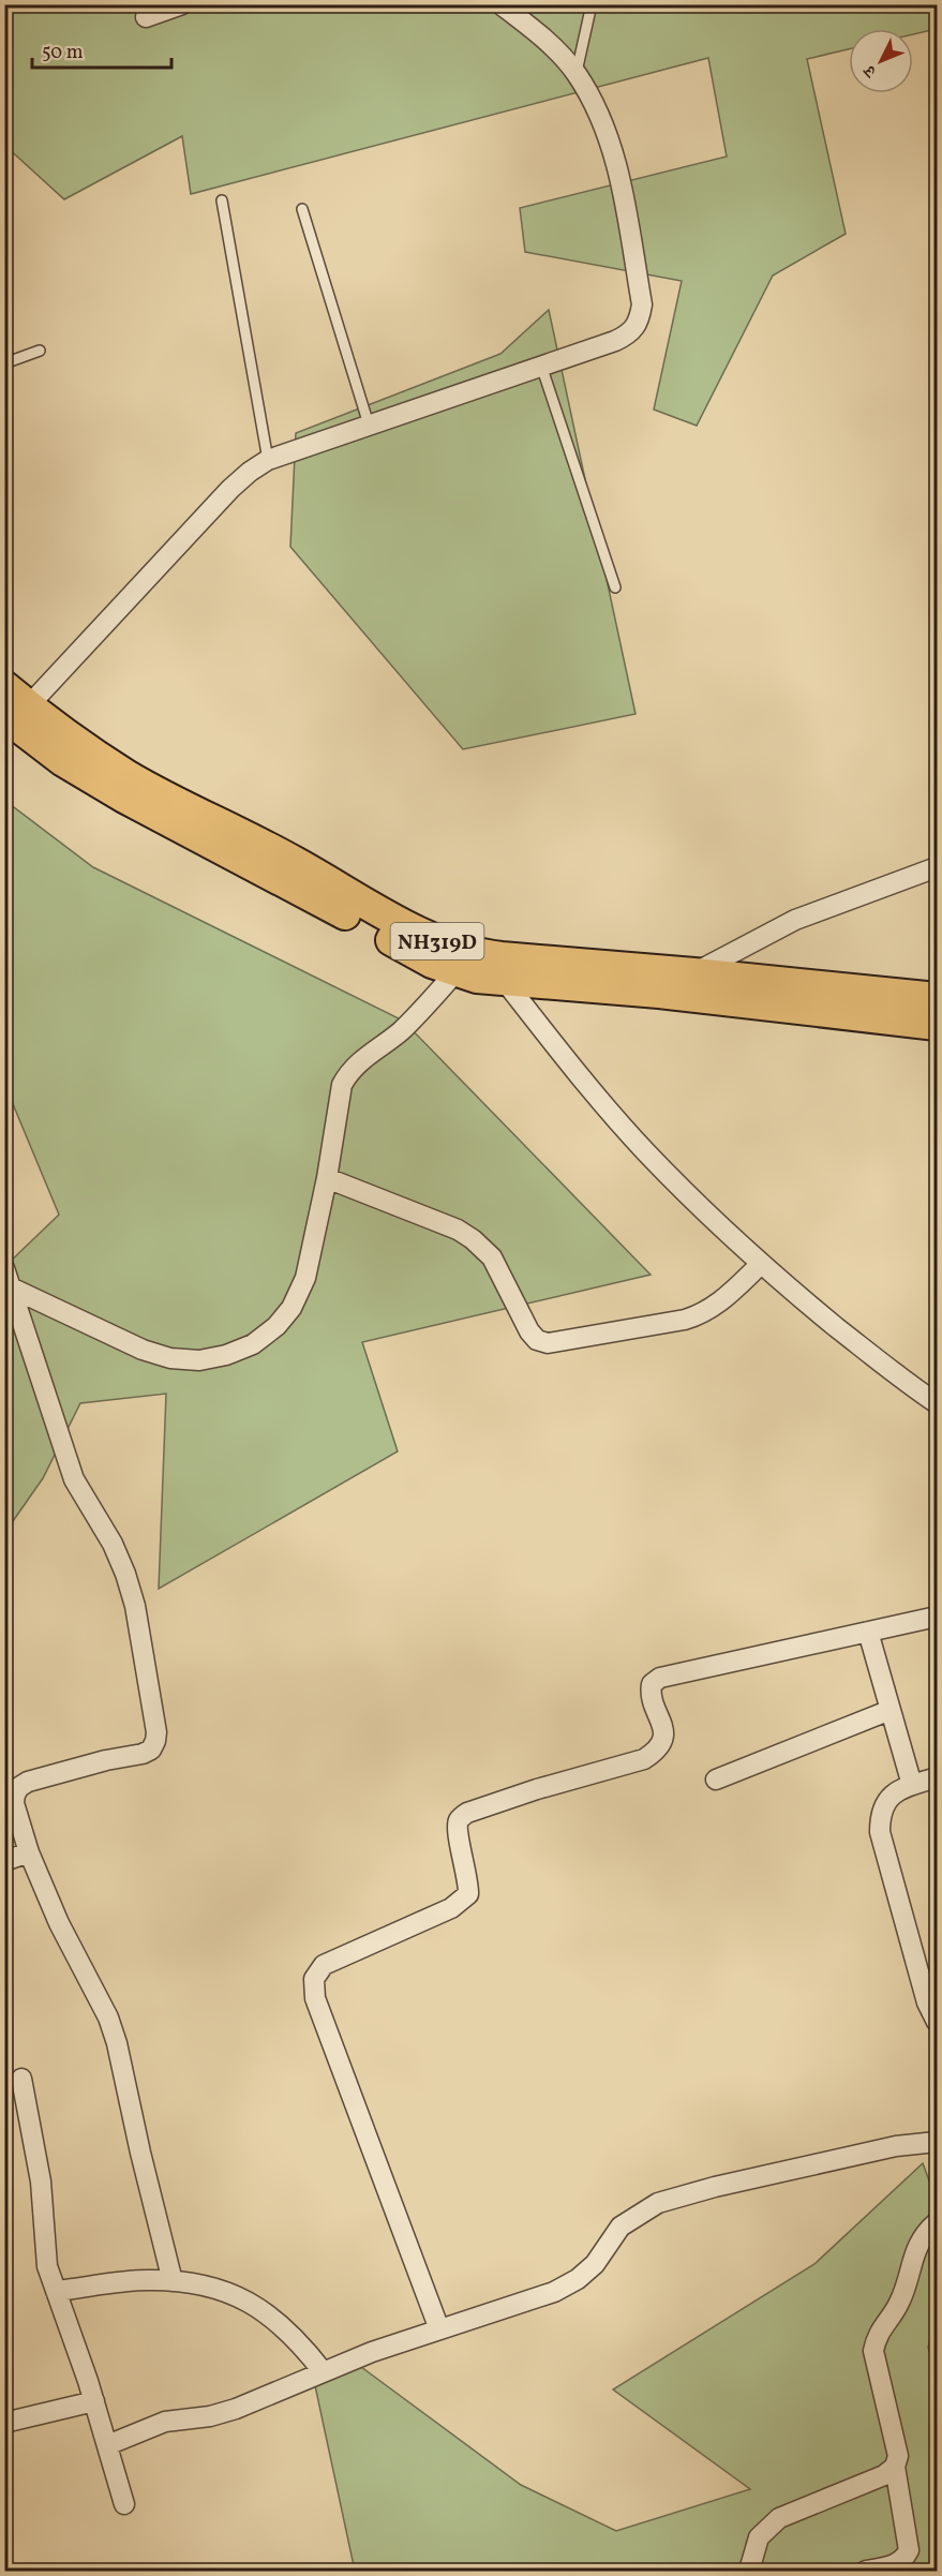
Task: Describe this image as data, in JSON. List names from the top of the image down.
{
  "streets": {
    "highway": ["NH319D"]
  },
  "scale_bar": "50 m",
  "north": "bottom left"
}
